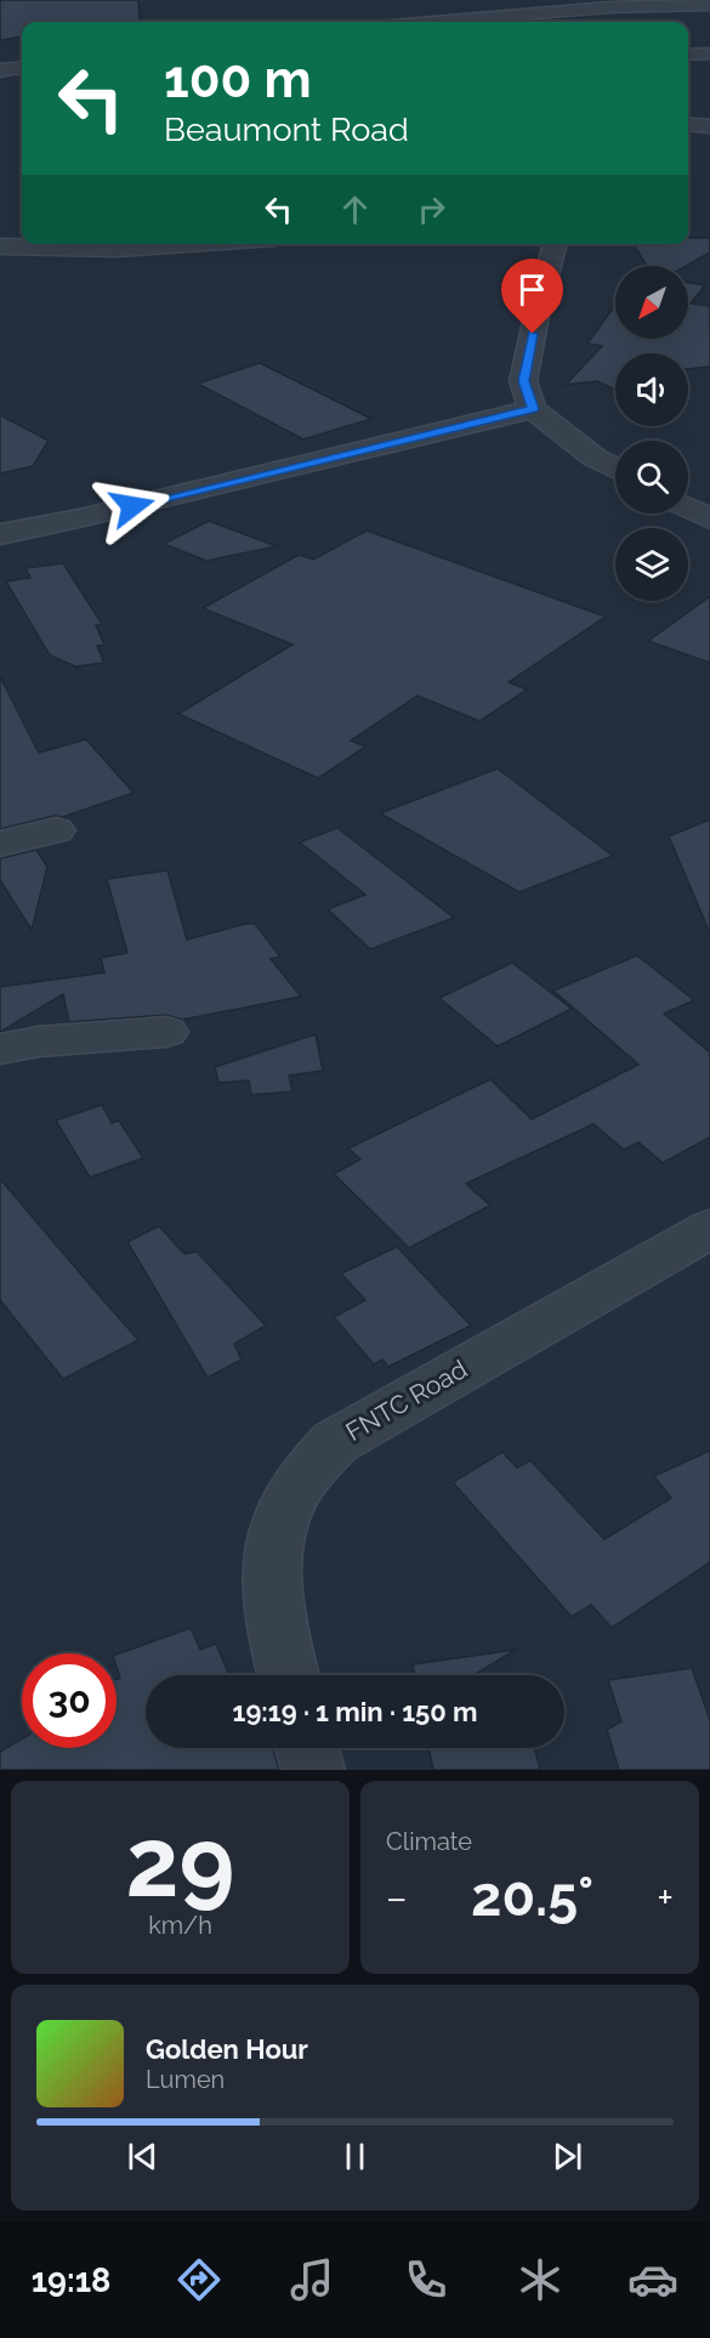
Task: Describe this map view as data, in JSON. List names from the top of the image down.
{
  "streets": {
    "street": ["FNTC Road"]
  },
  "north": "bottom left",
  "page": {
    "turn": ["100 m", "Beaumont Road"],
    "limit": "30",
    "trip": "19:19 · 1 min · 150 m",
    "tile": [
      ["29", "km/h"],
      "Climate"
    ],
    "heat": ["−", "20.5°", "+"],
    "song": ["Golden Hour", "Lumen"],
    "tabs": "19:18"
  }
}
